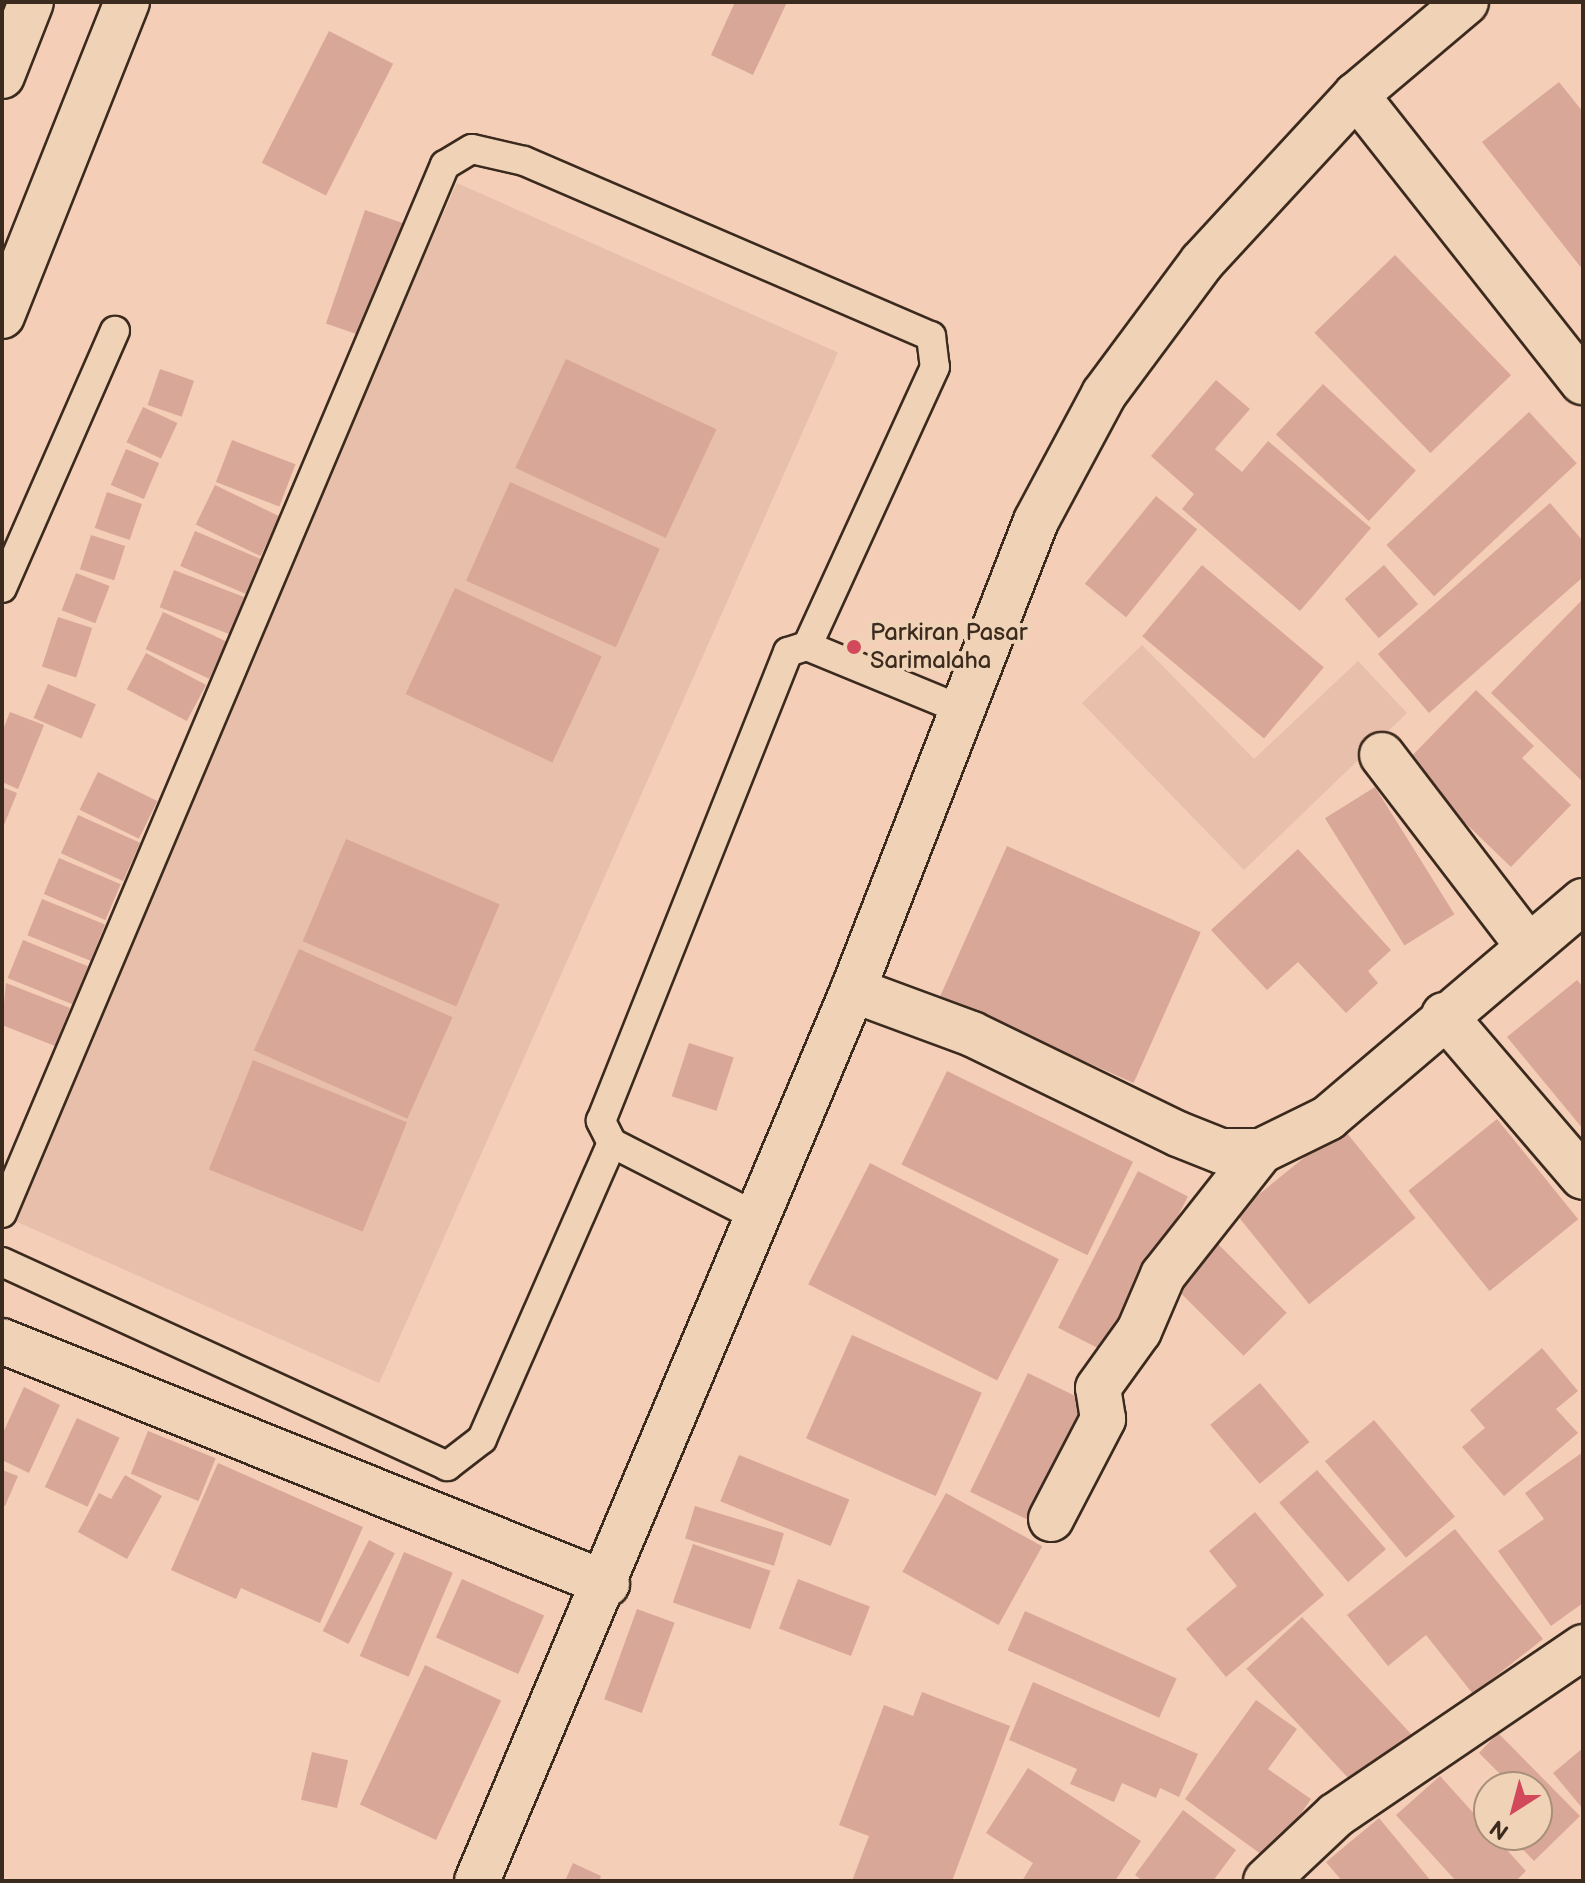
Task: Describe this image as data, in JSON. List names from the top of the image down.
{
  "places": ["Parkiran Pasar Sarimalaha"],
  "north": "bottom left"
}
